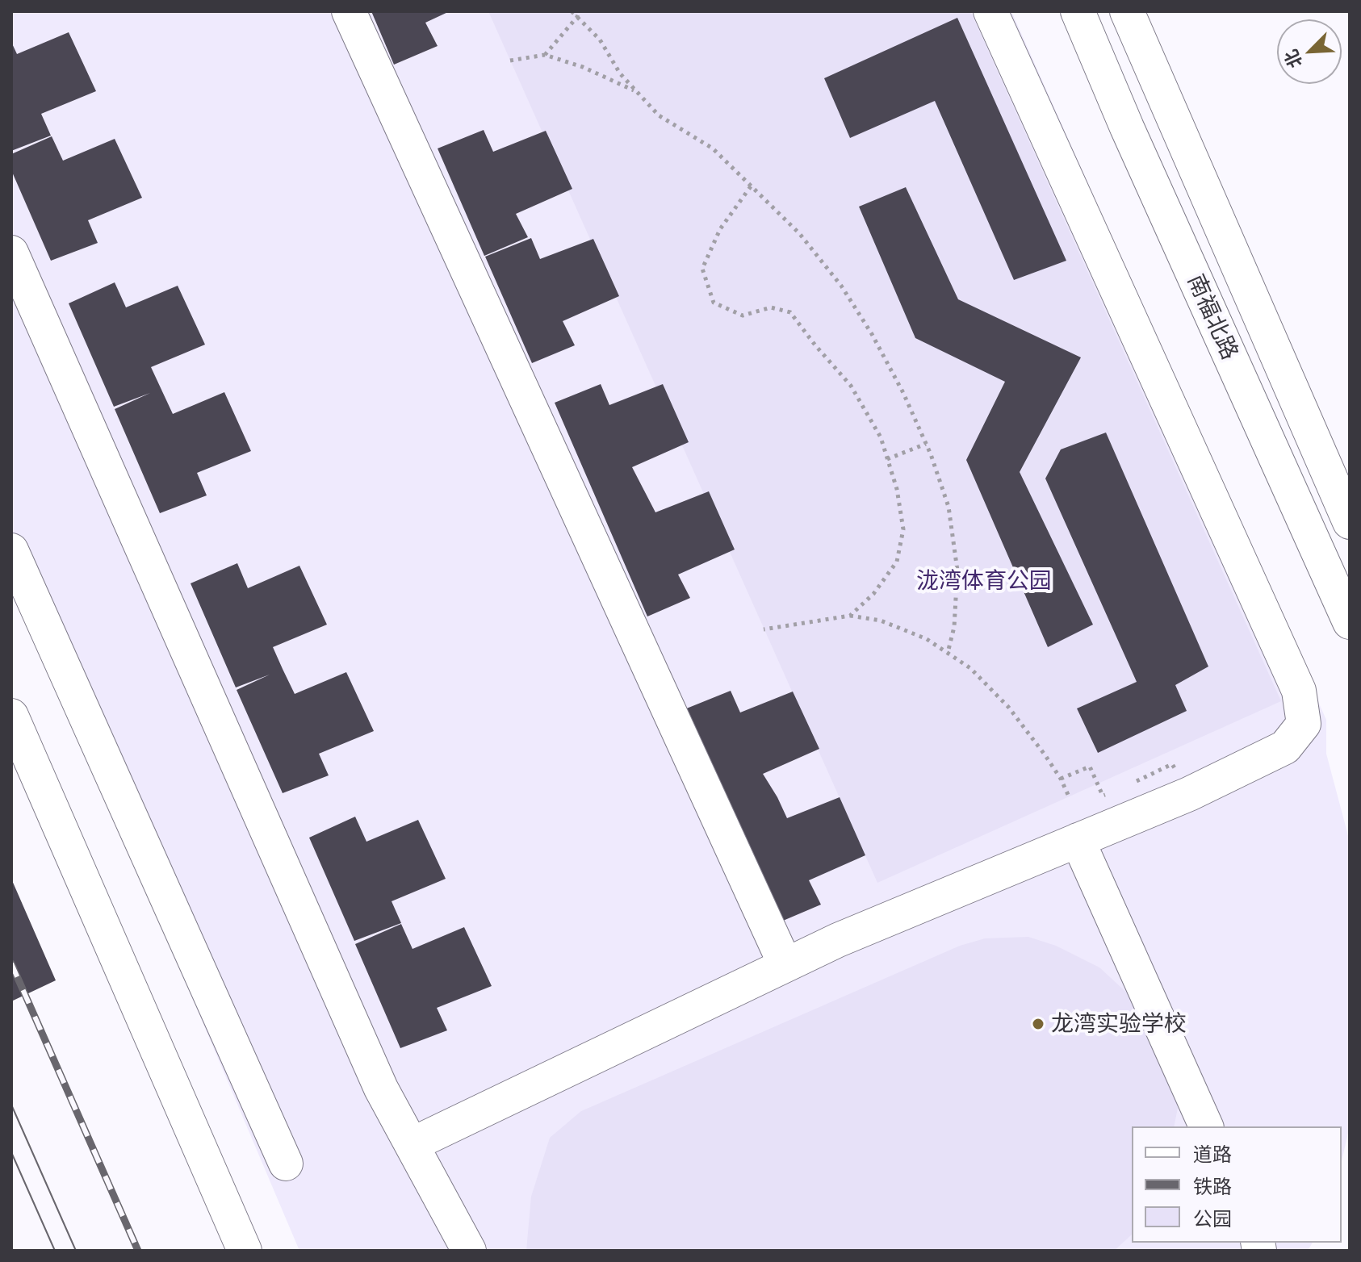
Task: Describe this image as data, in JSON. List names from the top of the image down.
{
  "streets": {
    "street": ["南福北路"]
  },
  "parks": ["泷湾体育公园"],
  "places": ["龙湾实验学校"],
  "legend": ["道路", "铁路", "公园"],
  "north": "bottom left"
}
